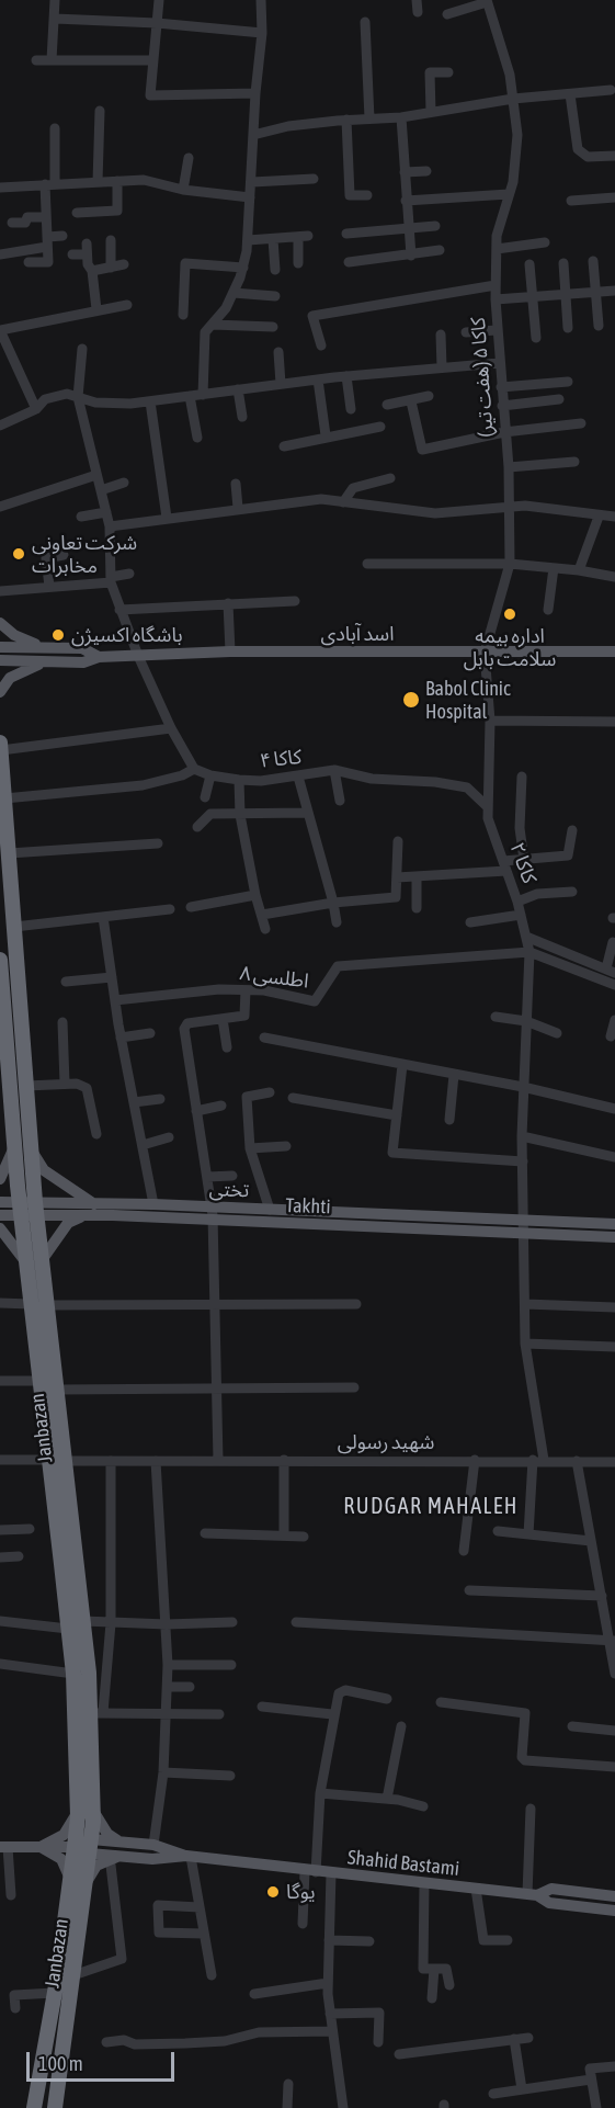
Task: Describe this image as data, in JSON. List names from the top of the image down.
{
  "streets": {
    "highway": ["Janbazan"],
    "main road": [
      "اسد آبادی",
      "تختی",
      "Takhti",
      "Shahid Bastami"
    ],
    "street": [
      "کاکا ۵ (هفت تیر)",
      "کاکا ۴",
      "کاکا ۲",
      "اطلسی ۸",
      "شهید رسولی"
    ]
  },
  "crossings": [
    ["کاکا ۵ (هفت تیر)", "اسد آبادی"],
    ["کاکا ۵ (هفت تیر)", "کاکا ۲"],
    ["اسد آبادی", "کاکا ۲"],
    ["کاکا ۴", "کاکا ۲"],
    ["کاکا ۲", "اطلسی ۸"],
    ["کاکا ۲", "تختی"],
    ["کاکا ۲", "Takhti"],
    ["کاکا ۲", "شهید رسولی"],
    ["تختی", "Takhti"],
    ["Takhti", "Janbazan"],
    ["Janbazan", "شهید رسولی"]
  ],
  "districts": ["RUDGAR MAHALEH"],
  "places": [
    "شرکت تعاونی مخابرات",
    "اداره بیمه سلامت بابل",
    "باشگاه اکسیژن",
    "Babol Clinic Hospital",
    "یوگا"
  ],
  "scale_bar": "100 m"
}
